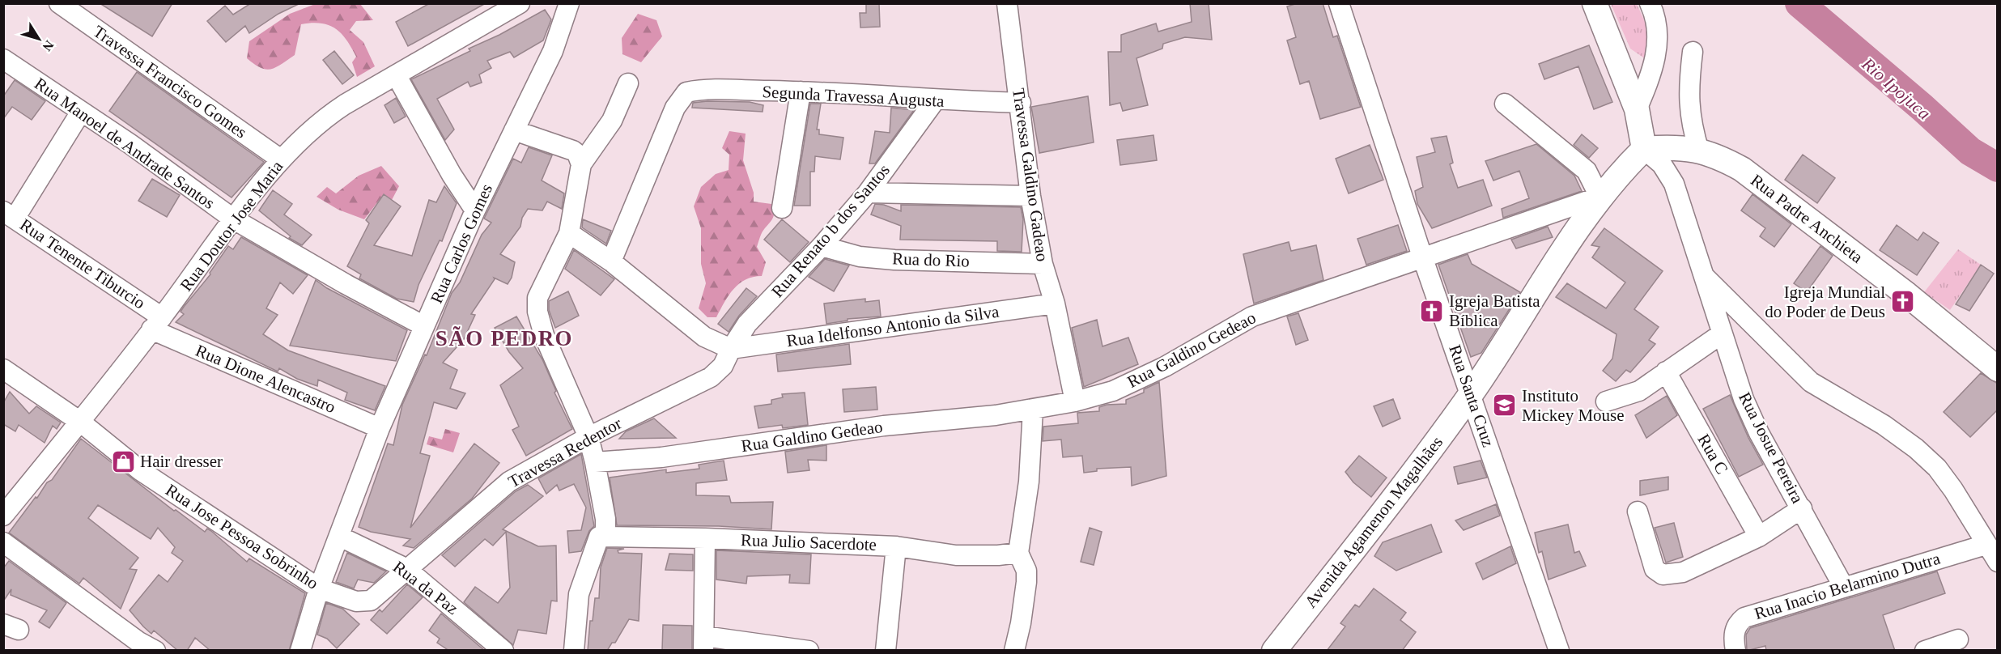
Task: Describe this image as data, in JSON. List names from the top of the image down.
{
  "streets": {
    "main road": ["Rua Padre Anchieta", "Avenida Agamenon Magalhães"],
    "street": [
      "Travessa Francisco Gomes",
      "Segunda Travessa Augusta",
      "Rua Manoel de Andrade Santos",
      "Travessa Galdino Gadeao",
      "Rua Doutor Jose Maria",
      "Rua Renato b dos Santos",
      "Rua Carlos Gomes",
      "Rua do Rio",
      "Rua Tenente Tiburcio",
      "Rua Idelfonso Antonio da Silva",
      "Rua Galdino Gedeao",
      "Rua Dione Alencastro",
      "Rua Santa Cruz",
      "Rua Josue Pereira",
      "Travessa Redentor",
      "Rua C",
      "Rua Jose Pessoa Sobrinho",
      "Rua Julio Sacerdote",
      "Rua Inacio Belarmino Dutra",
      "Rua da Paz"
    ]
  },
  "crossings": [
    ["Travessa Francisco Gomes", "Rua Doutor Jose Maria"],
    ["Segunda Travessa Augusta", "Travessa Galdino Gadeao"],
    ["Segunda Travessa Augusta", "Rua Renato b dos Santos"],
    ["Rua Manoel de Andrade Santos", "Rua Doutor Jose Maria"],
    ["Rua Manoel de Andrade Santos", "Rua Carlos Gomes"],
    ["Travessa Galdino Gadeao", "Rua do Rio"],
    ["Travessa Galdino Gadeao", "Rua Idelfonso Antonio da Silva"],
    ["Travessa Galdino Gadeao", "Rua Galdino Gedeao"],
    ["Rua Padre Anchieta", "Rua Josue Pereira"],
    ["Rua Padre Anchieta", "Avenida Agamenon Magalhães"],
    ["Rua Doutor Jose Maria", "Rua Tenente Tiburcio"],
    ["Rua Doutor Jose Maria", "Rua Dione Alencastro"],
    ["Rua Doutor Jose Maria", "Rua Jose Pessoa Sobrinho"],
    ["Rua Renato b dos Santos", "Rua do Rio"],
    ["Rua Renato b dos Santos", "Rua Idelfonso Antonio da Silva"],
    ["Rua Renato b dos Santos", "Travessa Redentor"],
    ["Rua Carlos Gomes", "Rua Dione Alencastro"],
    ["Rua Carlos Gomes", "Rua Jose Pessoa Sobrinho"],
    ["Rua Carlos Gomes", "Rua da Paz"],
    ["Rua Tenente Tiburcio", "Rua Dione Alencastro"],
    ["Rua Idelfonso Antonio da Silva", "Travessa Redentor"],
    ["Rua Galdino Gedeao", "Rua Santa Cruz"],
    ["Rua Galdino Gedeao", "Avenida Agamenon Magalhães"],
    ["Rua Santa Cruz", "Avenida Agamenon Magalhães"],
    ["Rua Josue Pereira", "Rua C"],
    ["Rua Josue Pereira", "Avenida Agamenon Magalhães"],
    ["Rua Josue Pereira", "Rua Inacio Belarmino Dutra"],
    ["Travessa Redentor", "Rua Jose Pessoa Sobrinho"],
    ["Travessa Redentor", "Rua da Paz"]
  ],
  "districts": ["SÃO PEDRO"],
  "water": ["Rio Ipojuca"],
  "places": {
    "church": ["Igreja Mundial do Poder de Deus", "Igreja Batista Bíblica"],
    "school or university": ["Instituto Mickey Mouse"],
    "shop": ["Hair dresser"]
  },
  "north": "bottom right"
}
